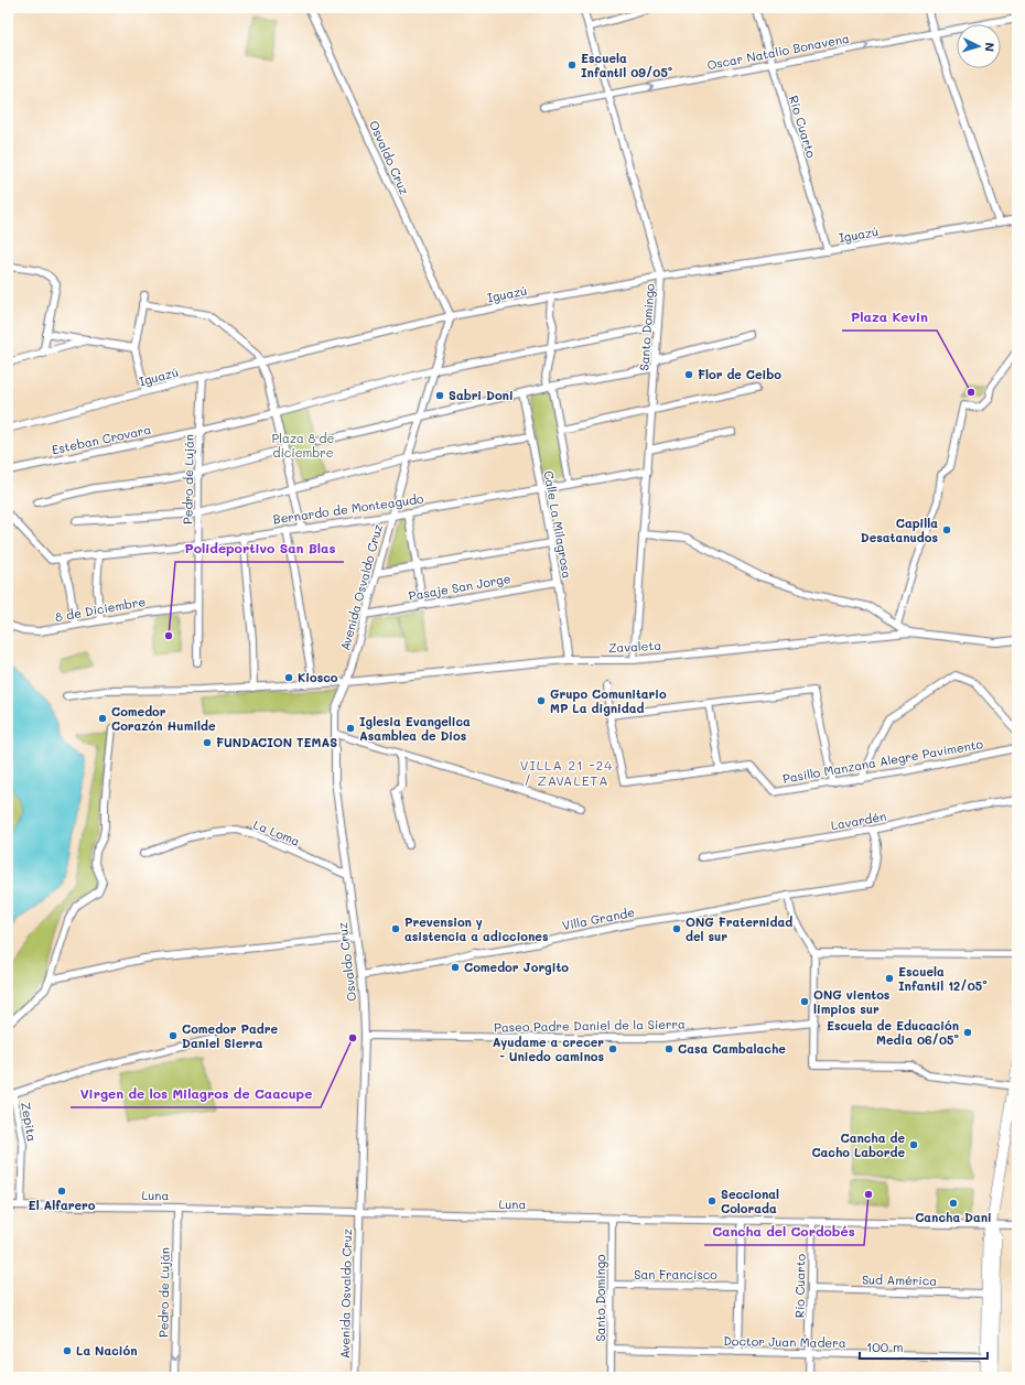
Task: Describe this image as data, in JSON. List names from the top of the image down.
{
  "streets": {
    "street": [
      "Oscar Natalio Bonavena",
      "Río Cuarto",
      "Osvaldo Cruz",
      "Iguazú",
      "Santo Domingo",
      "Esteban Crovara",
      "Pedro de Luján",
      "Bernardo de Monteagudo",
      "Calle La Milagrosa",
      "Avenida Osvaldo Cruz",
      "Pasaje San Jorge",
      "8 de Diciembre",
      "Zavaleta",
      "Pasillo Manzana Alegre Pavimento",
      "Lavardén",
      "La Loma",
      "Villa Grande",
      "Paseo Padre Daniel de la Sierra",
      "Zepita",
      "Luna",
      "San Francisco",
      "Sud América",
      "Doctor Juan Madera"
    ]
  },
  "crossings": [
    ["Oscar Natalio Bonavena", "Río Cuarto"],
    ["Oscar Natalio Bonavena", "Santo Domingo"],
    ["Río Cuarto", "Iguazú"],
    ["Río Cuarto", "Luna"],
    ["Río Cuarto", "Sud América"],
    ["Río Cuarto", "Doctor Juan Madera"],
    ["Osvaldo Cruz", "Iguazú"],
    ["Osvaldo Cruz", "Avenida Osvaldo Cruz"],
    ["Osvaldo Cruz", "La Loma"],
    ["Osvaldo Cruz", "Villa Grande"],
    ["Osvaldo Cruz", "Paseo Padre Daniel de la Sierra"],
    ["Osvaldo Cruz", "Luna"],
    ["Iguazú", "Santo Domingo"],
    ["Iguazú", "Pedro de Luján"],
    ["Iguazú", "Avenida Osvaldo Cruz"],
    ["Santo Domingo", "Esteban Crovara"],
    ["Santo Domingo", "Bernardo de Monteagudo"],
    ["Santo Domingo", "Zavaleta"],
    ["Santo Domingo", "Luna"],
    ["Santo Domingo", "San Francisco"],
    ["Santo Domingo", "Doctor Juan Madera"],
    ["Esteban Crovara", "Pedro de Luján"],
    ["Esteban Crovara", "Avenida Osvaldo Cruz"],
    ["Pedro de Luján", "Bernardo de Monteagudo"],
    ["Pedro de Luján", "8 de Diciembre"],
    ["Pedro de Luján", "Luna"],
    ["Bernardo de Monteagudo", "Calle La Milagrosa"],
    ["Bernardo de Monteagudo", "Avenida Osvaldo Cruz"],
    ["Calle La Milagrosa", "Pasaje San Jorge"],
    ["Calle La Milagrosa", "Zavaleta"],
    ["Avenida Osvaldo Cruz", "Pasaje San Jorge"],
    ["Avenida Osvaldo Cruz", "Zavaleta"],
    ["Avenida Osvaldo Cruz", "Luna"],
    ["Lavardén", "Villa Grande"],
    ["Zepita", "Luna"]
  ],
  "one_way": ["Oscar Natalio Bonavena", "Pedro de Luján"],
  "districts": ["VILLA 21 -24 / ZAVALETA"],
  "parks": ["Plaza 8 de diciembre"],
  "places": [
    "Escuela Infantil 09/05°",
    "Flor de Ceibo",
    "Plaza Kevin",
    "Sabri Doni",
    "Capilla Desatanudos",
    "Polideportivo San Blas",
    "Kiosco",
    "Grupo Comunitario MP La dignidad",
    "Comedor Corazón Humilde",
    "Iglesia Evangelica Asamblea de Dios",
    "FUNDACION TEMAS",
    "Prevension y asistencia a adicciones",
    "ONG Fraternidad del sur",
    "Comedor Jorgito",
    "Escuela Infantil 12/05°",
    "ONG vientos limpios sur",
    "Escuela de Educación Media 06/05°",
    "Comedor Padre Daniel Sierra",
    "Virgen de los Milagros de Caacupe",
    "Ayudame a crecer - Uniedo caminos",
    "Casa Cambalache",
    "Cancha de Cacho Laborde",
    "El Alfarero",
    "Cancha del Cordobés",
    "Seccional Colorada",
    "Cancha Dani",
    "La Nación"
  ],
  "scale_bar": "100 m",
  "north": "right"
}
